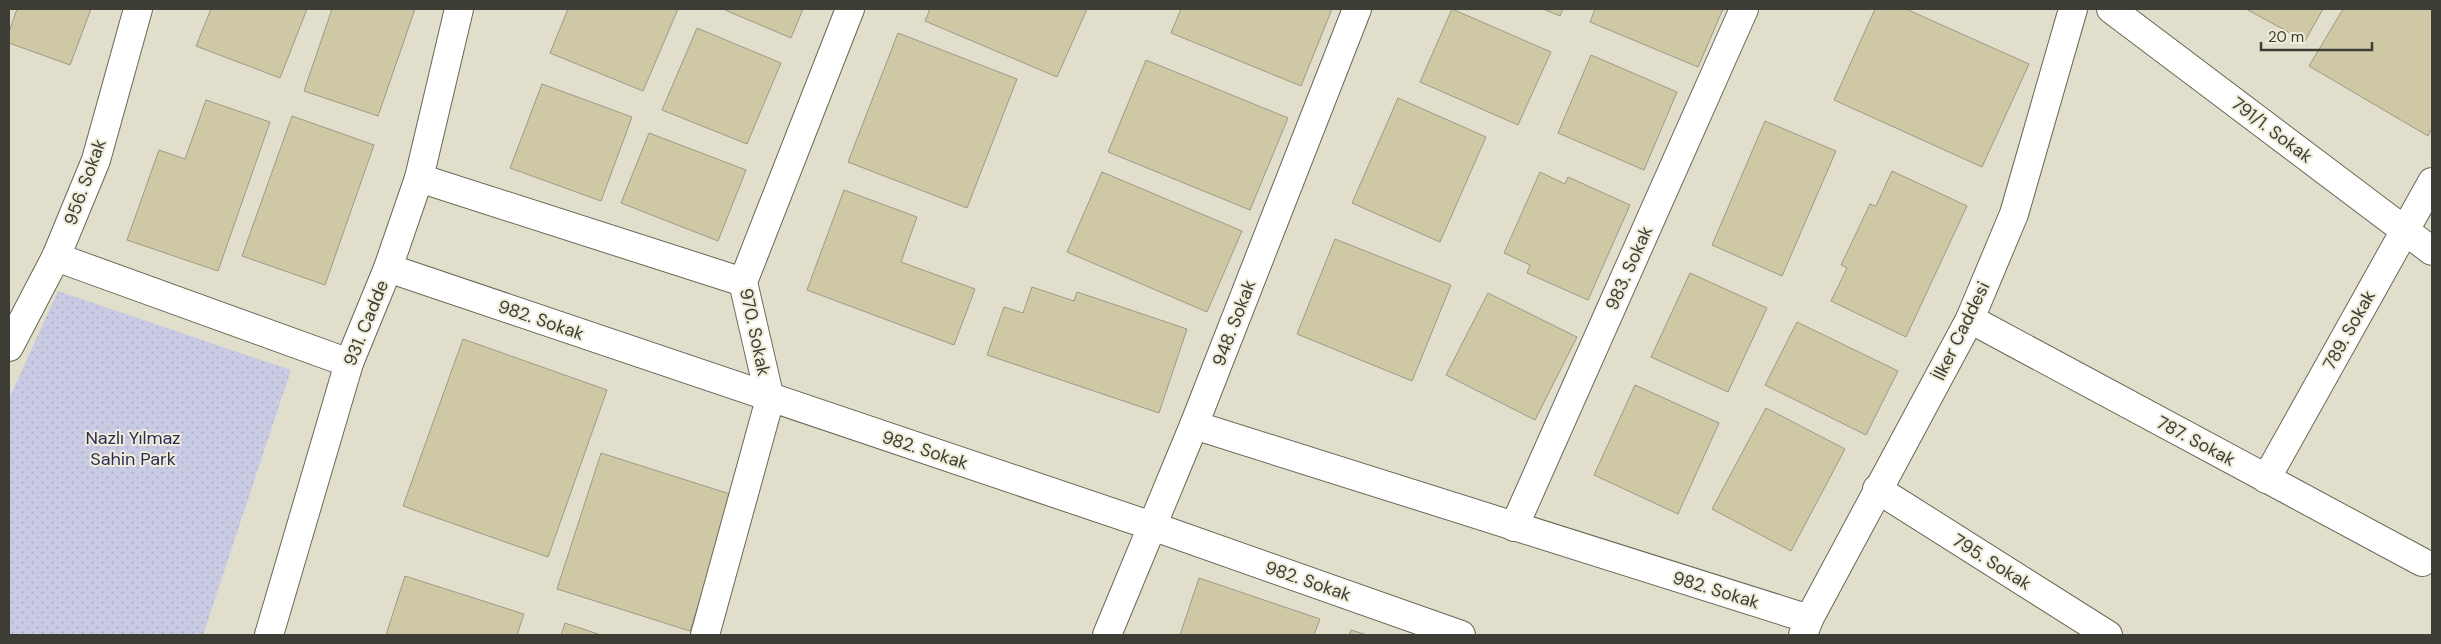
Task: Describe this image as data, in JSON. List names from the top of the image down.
{
  "streets": {
    "street": [
      "791/1. Sokak",
      "956. Sokak",
      "983. Sokak",
      "982. Sokak",
      "931. Cadde",
      "948. Sokak",
      "789. Sokak",
      "İlker Caddesi",
      "970. Sokak",
      "787. Sokak",
      "795. Sokak"
    ]
  },
  "crossings": [
    ["791/1. Sokak", "789. Sokak"],
    ["983. Sokak", "982. Sokak"],
    ["982. Sokak", "931. Cadde"],
    ["982. Sokak", "948. Sokak"],
    ["982. Sokak", "İlker Caddesi"],
    ["982. Sokak", "970. Sokak"],
    ["789. Sokak", "787. Sokak"],
    ["İlker Caddesi", "787. Sokak"],
    ["İlker Caddesi", "795. Sokak"]
  ],
  "parks": ["Nazlı Yılmaz Sahin Park"],
  "scale_bar": "20 m"
}
